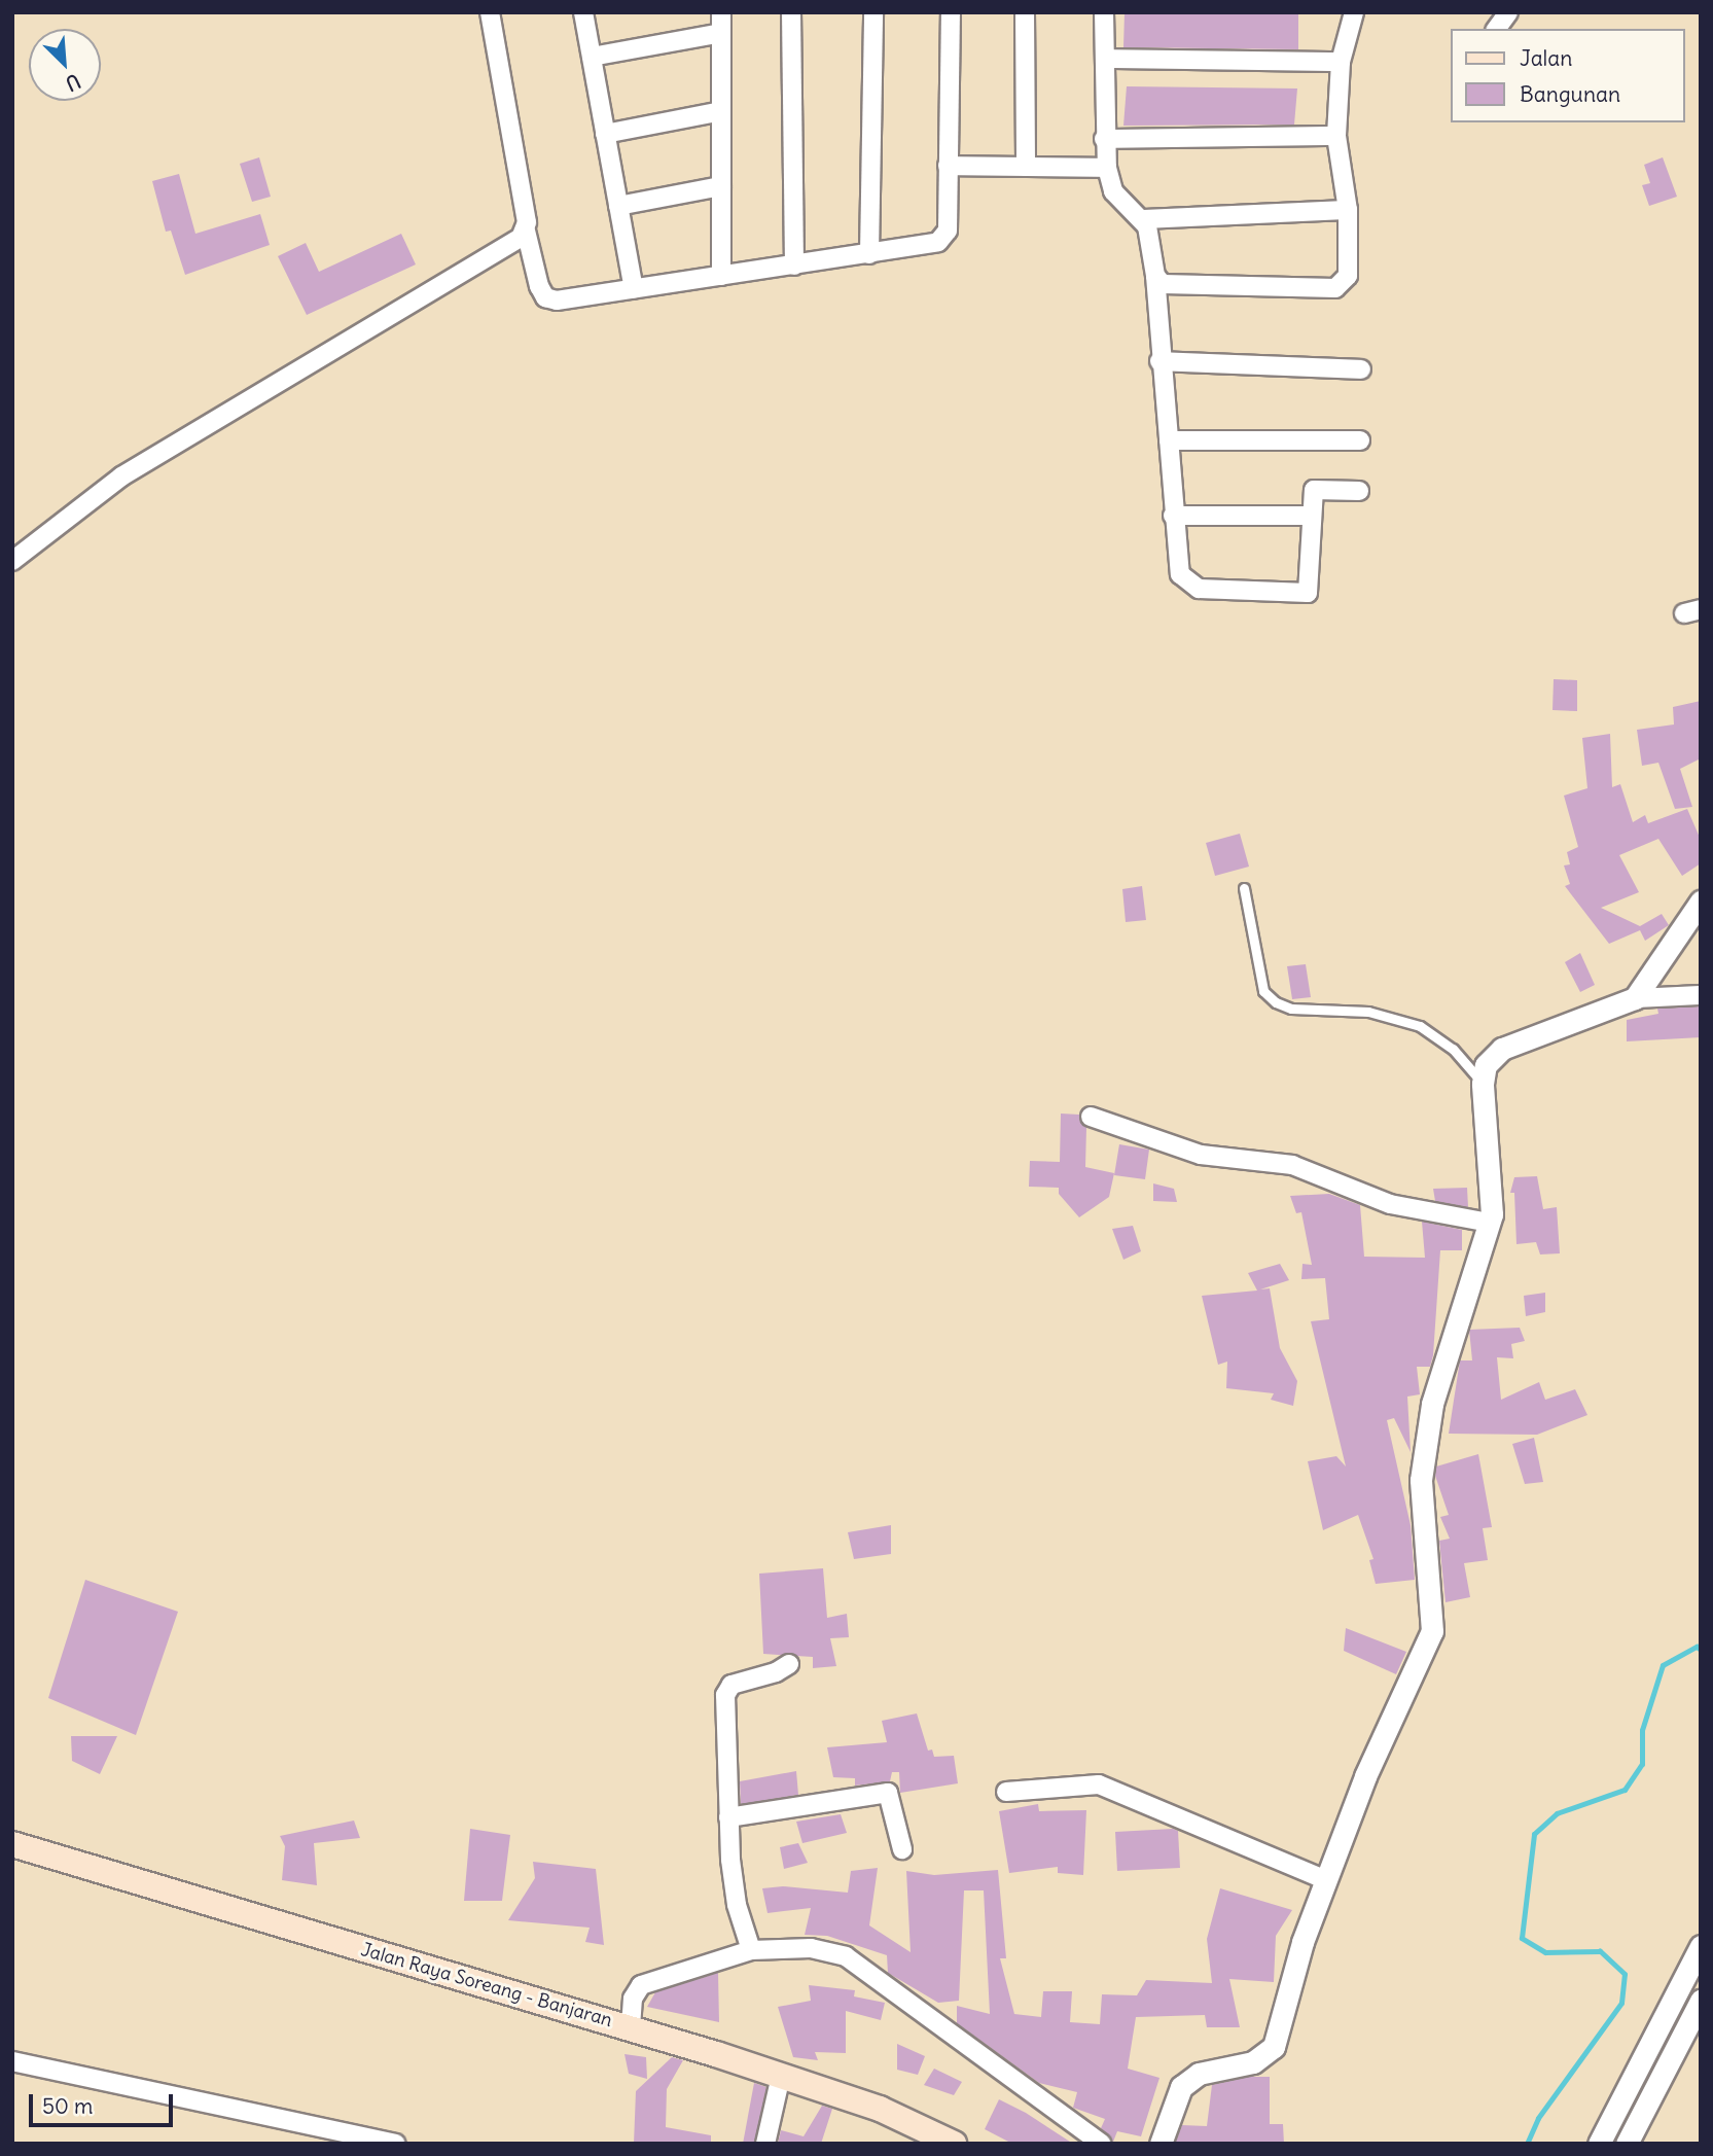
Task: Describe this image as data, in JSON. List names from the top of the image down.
{
  "streets": {
    "main road": ["Jalan Raya Soreang - Banjaran"]
  },
  "legend": ["Jalan", "Bangunan"],
  "scale_bar": "50 m",
  "north": "bottom right"
}
